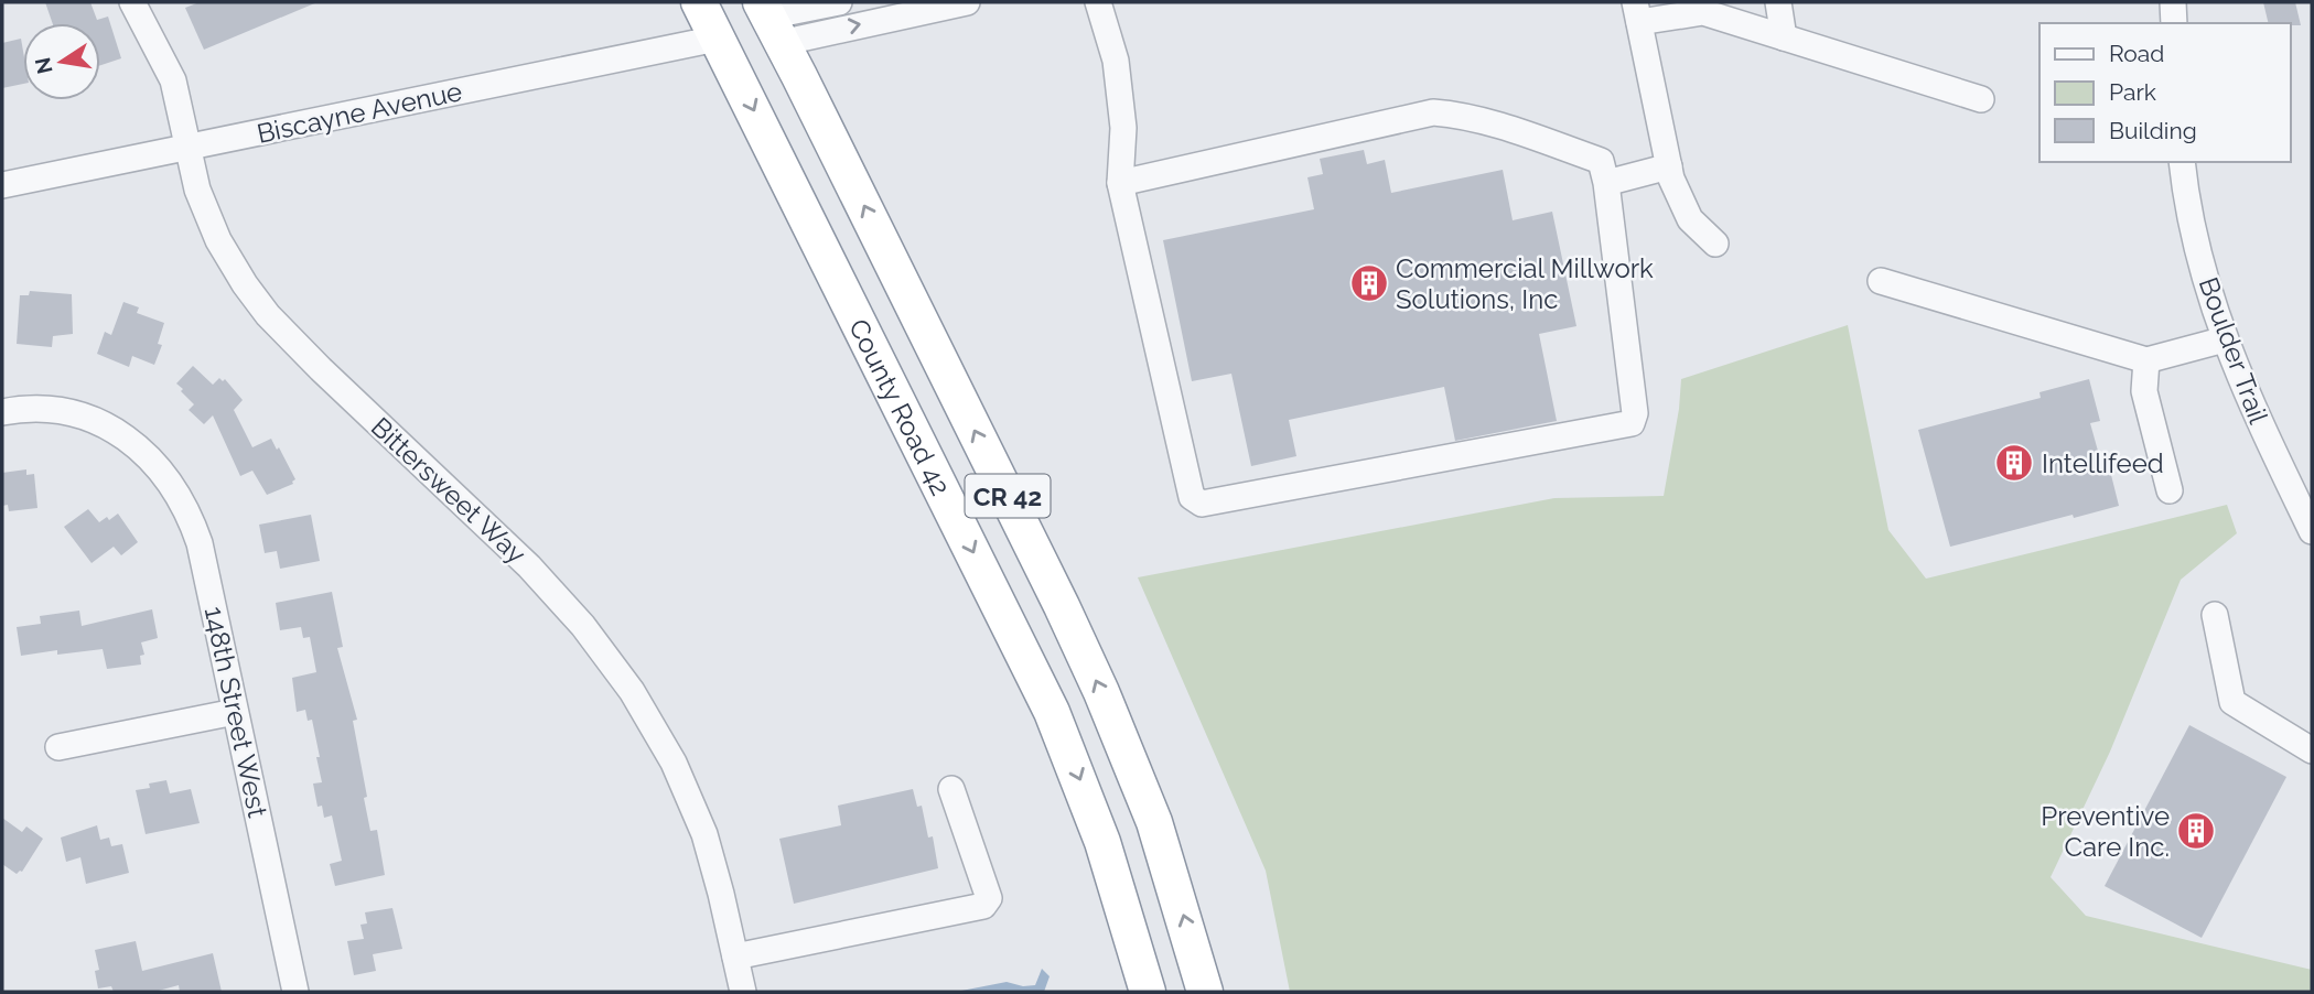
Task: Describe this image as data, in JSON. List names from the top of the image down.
{
  "streets": {
    "highway": ["County Road 42", "CR 42"],
    "street": [
      "Biscayne Avenue",
      "Boulder Trail",
      "Bittersweet Way",
      "148th Street West"
    ]
  },
  "crossings": [
    ["Biscayne Avenue", "County Road 42"],
    ["Biscayne Avenue", "Bittersweet Way"]
  ],
  "places": {
    "building": ["Commercial Millwork Solutions, Inc", "Intellifeed", "Preventive Care Inc."]
  },
  "legend": ["Road", "Park", "Building"],
  "north": "left"
}
